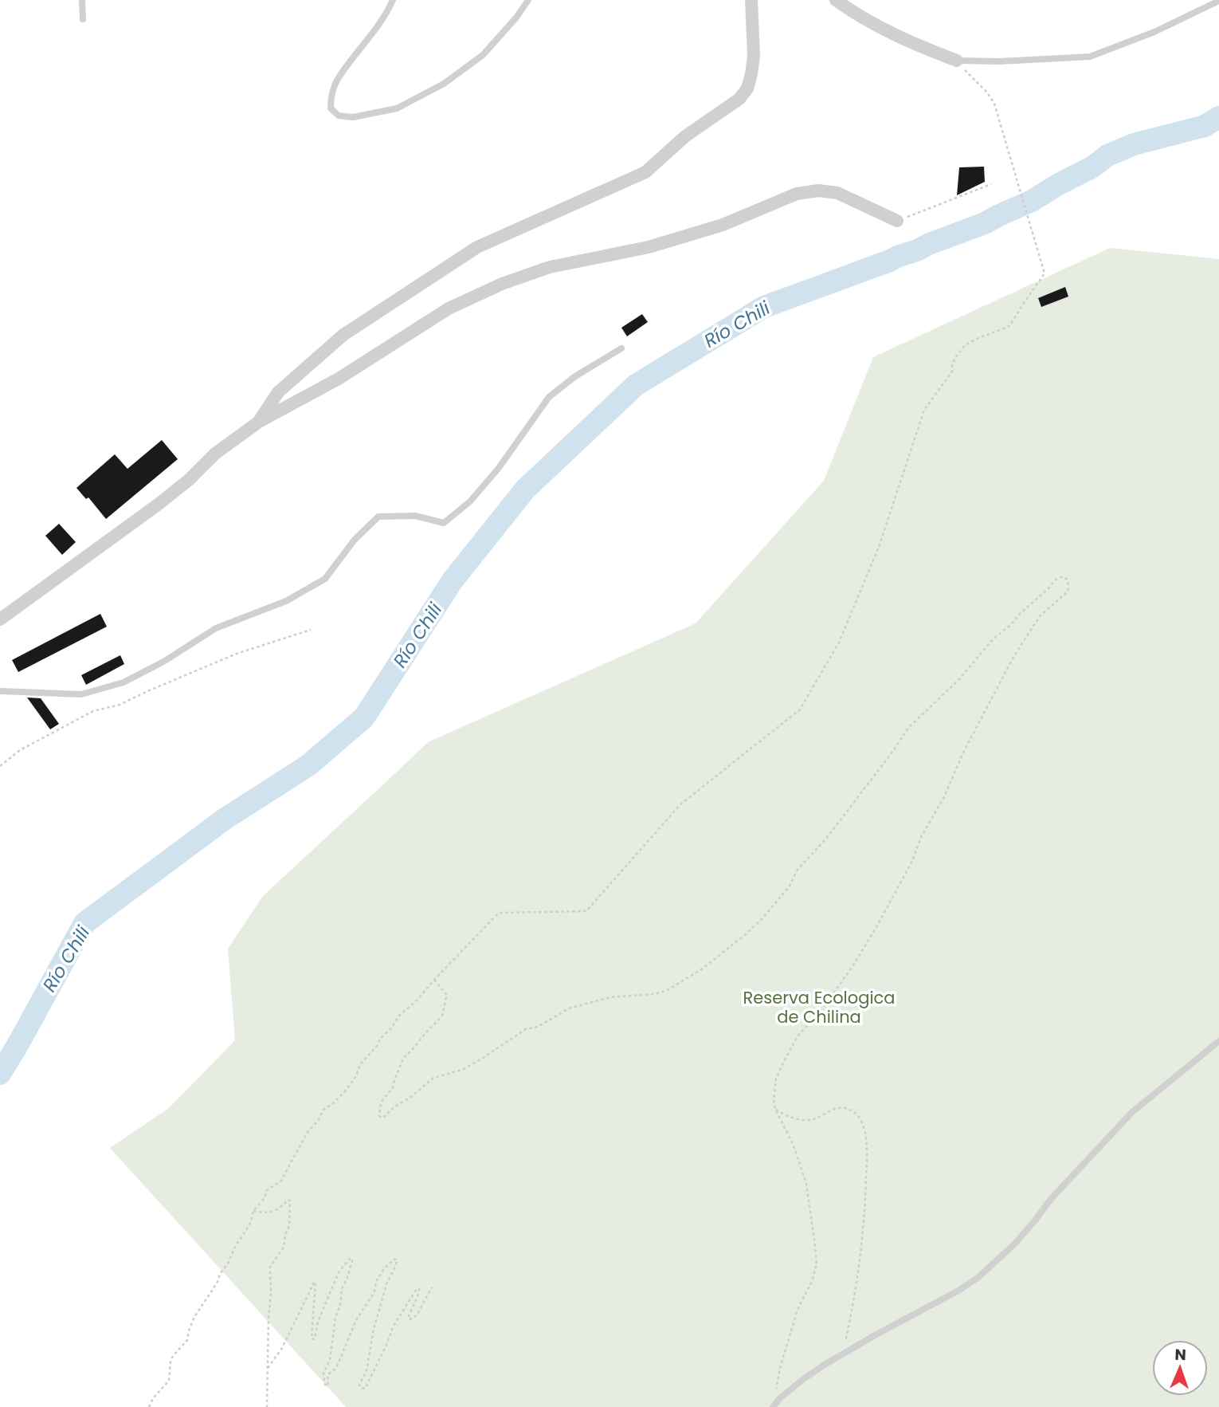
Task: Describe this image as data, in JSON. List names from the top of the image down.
{
  "water": ["Río Chili"],
  "parks": ["Reserva Ecologica de Chilina"],
  "north": "top"
}
